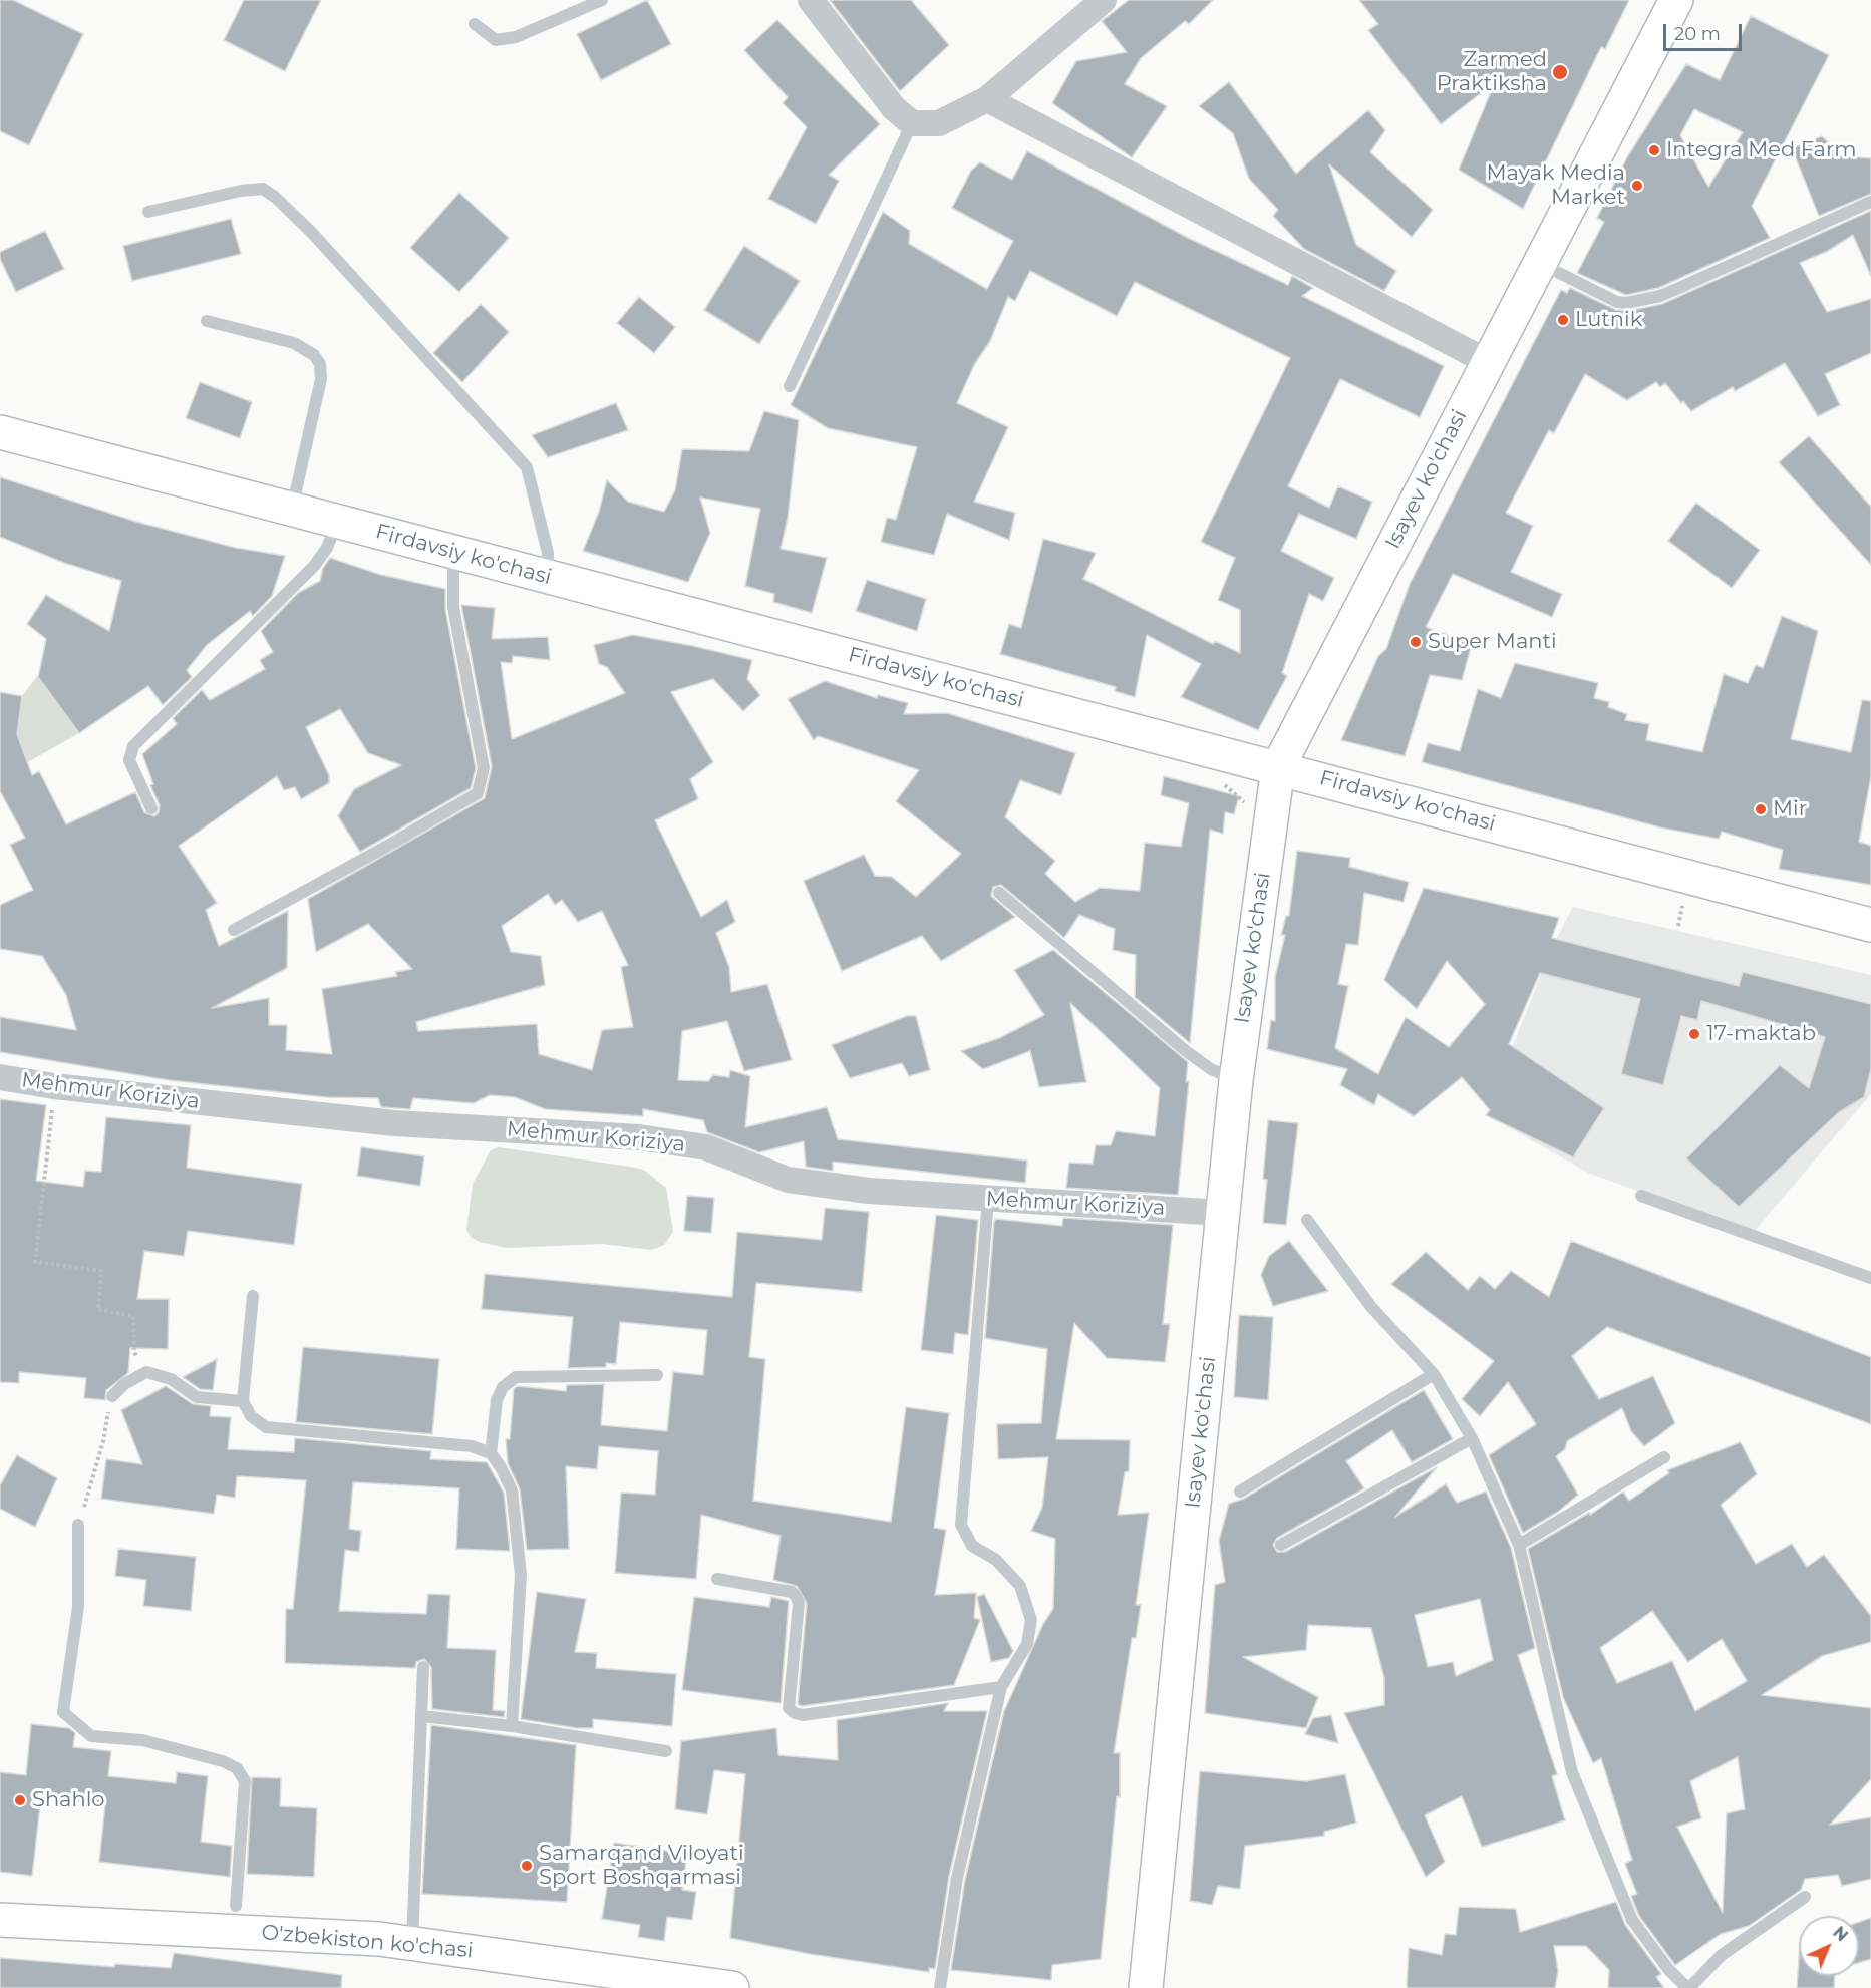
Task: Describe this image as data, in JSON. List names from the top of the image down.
{
  "streets": {
    "main road": ["Isayev ko'chasi", "Firdavsiy ko'chasi", "O'zbekiston ko'chasi"],
    "street": ["Mehmur Koriziya"]
  },
  "crossings": [
    ["Isayev ko'chasi", "Firdavsiy ko'chasi"],
    ["Isayev ko'chasi", "Mehmur Koriziya"]
  ],
  "places": [
    "Zarmed Praktiksha",
    "Integra Med Farm",
    "Mayak Media Market",
    "Lutnik",
    "Super Manti",
    "Mir",
    "17-maktab",
    "Shahlo",
    "Samarqand Viloyati Sport Boshqarmasi"
  ],
  "scale_bar": "20 m",
  "north": "top right"
}
